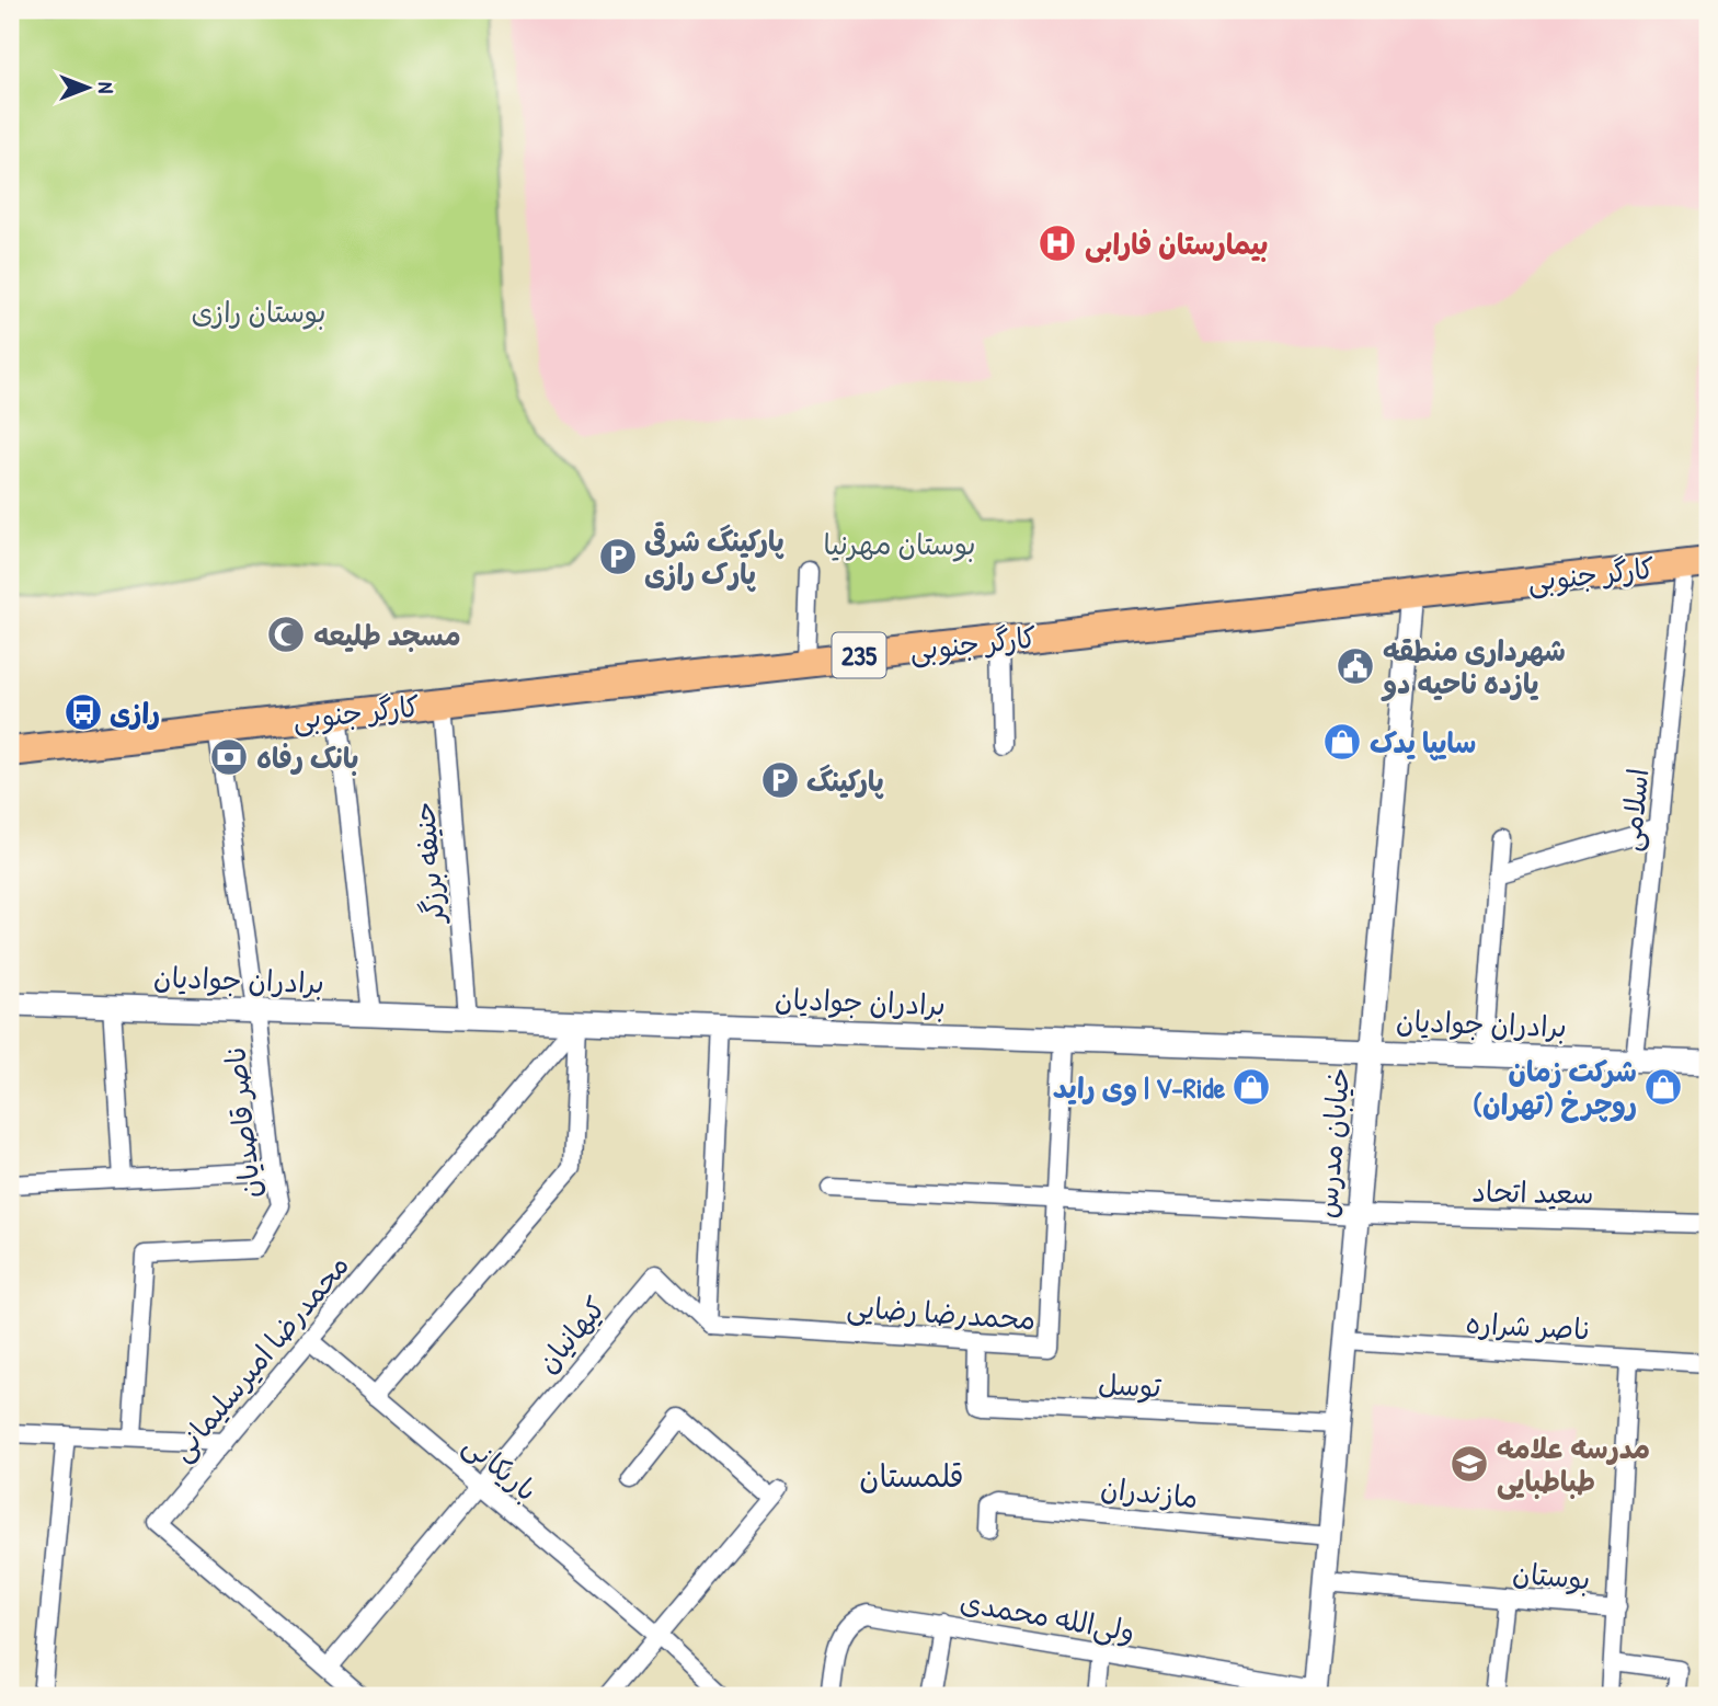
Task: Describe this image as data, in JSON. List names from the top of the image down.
{
  "streets": {
    "main road": ["کارگر جنوبی", "235"],
    "street": [
      "اسلامی",
      "حنیفه برزگر",
      "برادران جوادیان",
      "ناصر قاصدیان",
      "خیابان مدرس",
      "سعید اتحاد",
      "محمدرضا رضایی",
      "ناصر شراره",
      "کیهانیان",
      "محمدرضا امیرسلیمانی",
      "توسل",
      "باریکانی",
      "مازندران",
      "بوستان",
      "ولی‌الله محمدی"
    ]
  },
  "crossings": [
    ["کارگر جنوبی", "اسلامی"],
    ["کارگر جنوبی", "حنیفه برزگر"],
    ["کارگر جنوبی", "ناصر قاصدیان"],
    ["کارگر جنوبی", "خیابان مدرس"],
    ["اسلامی", "برادران جوادیان"],
    ["حنیفه برزگر", "برادران جوادیان"],
    ["برادران جوادیان", "ناصر قاصدیان"],
    ["برادران جوادیان", "خیابان مدرس"],
    ["برادران جوادیان", "محمدرضا رضایی"],
    ["برادران جوادیان", "محمدرضا امیرسلیمانی"],
    ["خیابان مدرس", "سعید اتحاد"],
    ["خیابان مدرس", "ناصر شراره"],
    ["خیابان مدرس", "توسل"],
    ["خیابان مدرس", "مازندران"],
    ["خیابان مدرس", "بوستان"],
    ["خیابان مدرس", "ولی‌الله محمدی"],
    ["سعید اتحاد", "محمدرضا رضایی"],
    ["محمدرضا رضایی", "کیهانیان"],
    ["محمدرضا رضایی", "توسل"],
    ["ناصر شراره", "بوستان"],
    ["کیهانیان", "باریکانی"],
    ["محمدرضا امیرسلیمانی", "باریکانی"]
  ],
  "districts": ["قلمستان"],
  "parks": ["بوستان رازی", "بوستان مهرنیا"],
  "places": {
    "hospital": ["بیمارستان فارابی"],
    "parking": ["پارکینگ شرقی پارک رازی", "پارکینگ"],
    "mosque": ["مسجد طلیعه"],
    "public building": ["شهرداری منطقه یازده ناحیه دو"],
    "bus stop": ["رازی"],
    "shop": ["سایپا یدک", "وی راید | V-Ride", "شرکت زمان روچرخ (تهران)"],
    "bank": ["بانک رفاه"],
    "school or university": ["مدرسه علامه طباطبایی"]
  },
  "north": "right"
}
